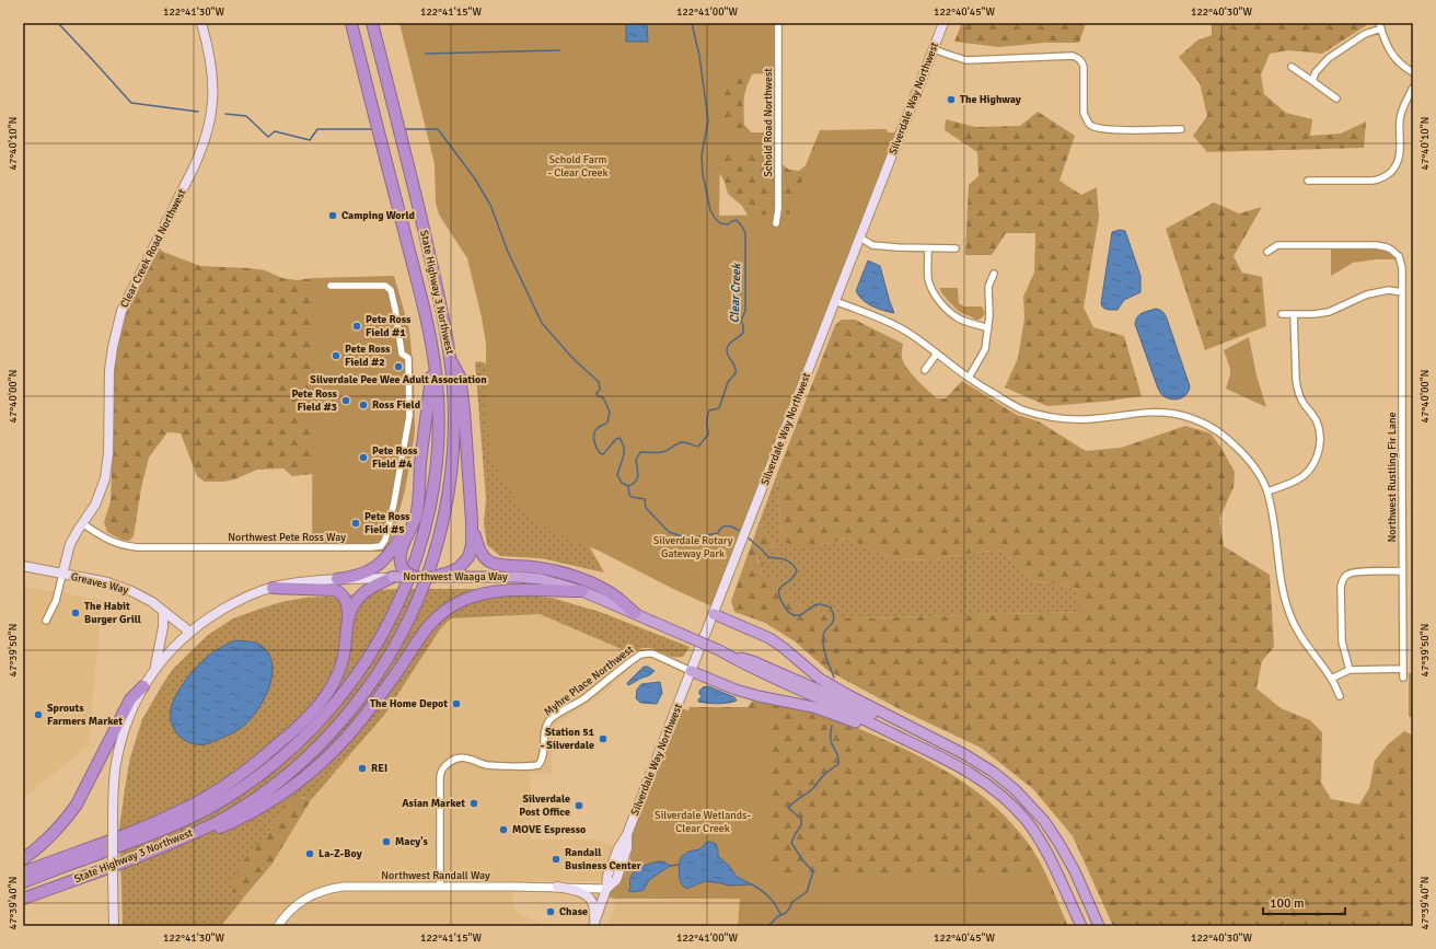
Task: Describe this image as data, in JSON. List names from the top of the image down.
{
  "streets": {
    "highway": ["State Highway 3 Northwest", "Northwest Waaga Way"],
    "main road": ["Silverdale Way Northwest", "Clear Creek Road Northwest", "Greaves Way"],
    "street": [
      "Schold Road Northwest",
      "Northwest Rustling Fir Lane",
      "Northwest Pete Ross Way",
      "Myhre Place Northwest",
      "Northwest Randall Way"
    ]
  },
  "crossings": [
    ["Silverdale Way Northwest", "Myhre Place Northwest"],
    ["Silverdale Way Northwest", "Northwest Randall Way"],
    ["Clear Creek Road Northwest", "Northwest Pete Ross Way"],
    ["Clear Creek Road Northwest", "Greaves Way"],
    ["Northwest Waaga Way", "Greaves Way"],
    ["Myhre Place Northwest", "Northwest Randall Way"]
  ],
  "water": ["Clear Creek"],
  "parks": ["Schold Farm - Clear Creek", "Silverdale Rotary Gateway Park", "Silverdale Wetlands- Clear Creek"],
  "places": [
    "The Highway",
    "Camping World",
    "Pete Ross Field #1",
    "Pete Ross Field #2",
    "Silverdale Pee Wee Adult Association",
    "Pete Ross Field #3",
    "Ross Field",
    "Pete Ross Field #4",
    "Pete Ross Field #5",
    "The Habit Burger Grill",
    "The Home Depot",
    "Sprouts Farmers Market",
    "Station 51 - Silverdale",
    "REI",
    "Asian Market",
    "Silverdale Post Office",
    "MOVE Espresso",
    "Macy's",
    "La-Z-Boy",
    "Randall Business Center",
    "Chase"
  ],
  "scale_bar": "100 m",
  "coordinates": [
    "122°41'30\"W",
    "122°41'15\"W",
    "122°41'00\"W",
    "122°40'45\"W",
    "122°40'30\"W",
    "47°40'10\"N",
    "47°40'00\"N",
    "47°39'50\"N",
    "47°39'40\"N"
  ]
}
